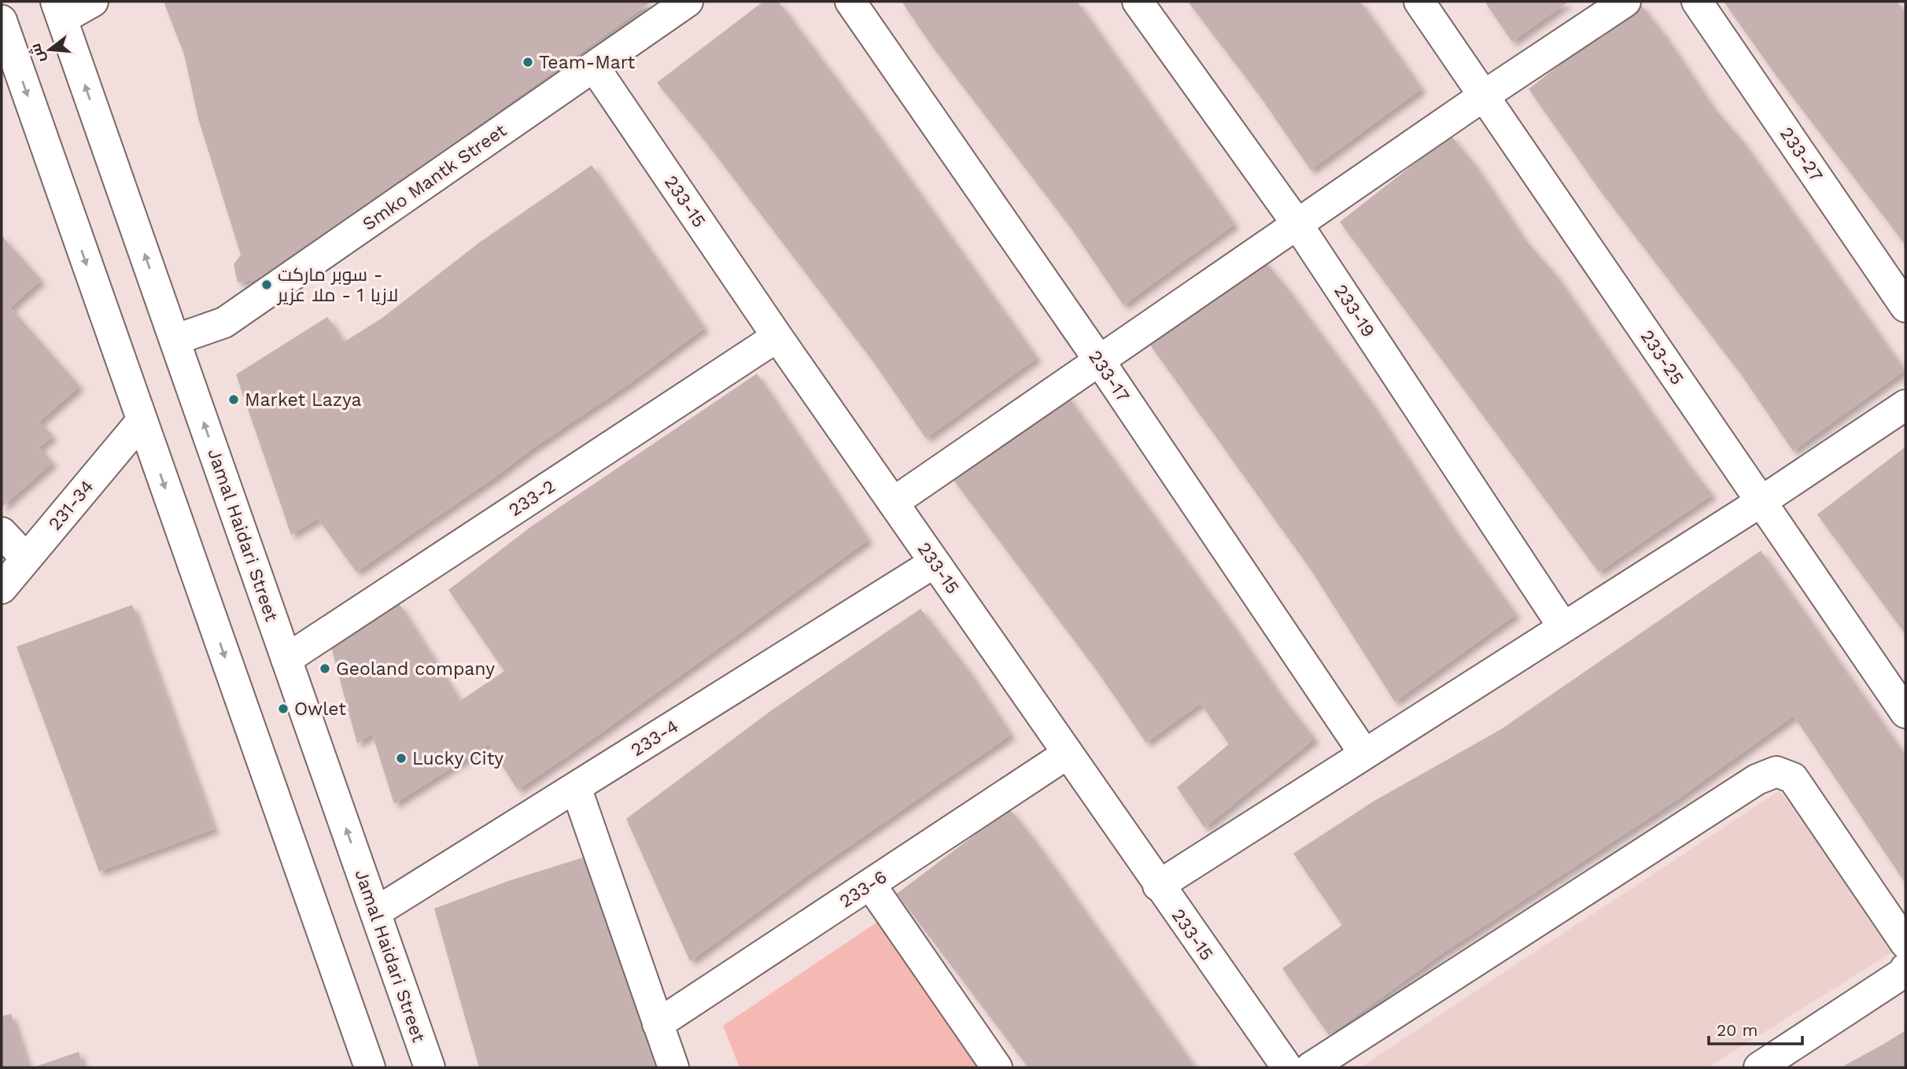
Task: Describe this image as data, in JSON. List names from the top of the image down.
{
  "streets": {
    "street": [
      "233-27",
      "Smko Mantk Street",
      "233-15",
      "233-19",
      "233-25",
      "233-17",
      "233-2",
      "231-34",
      "Jamal Haidari Street",
      "233-4",
      "233-6"
    ]
  },
  "crossings": [
    ["Smko Mantk Street", "233-15"],
    ["Smko Mantk Street", "Jamal Haidari Street"],
    ["233-15", "233-2"],
    ["233-15", "233-4"],
    ["233-15", "233-6"],
    ["233-2", "Jamal Haidari Street"],
    ["Jamal Haidari Street", "233-4"]
  ],
  "places": [
    "Team-Mart",
    "سوبر ماركت - لازيا 1 - ملا عزير",
    "Market Lazya",
    "Geoland company",
    "Owlet",
    "Lucky City"
  ],
  "scale_bar": "20 m",
  "north": "left"
}
